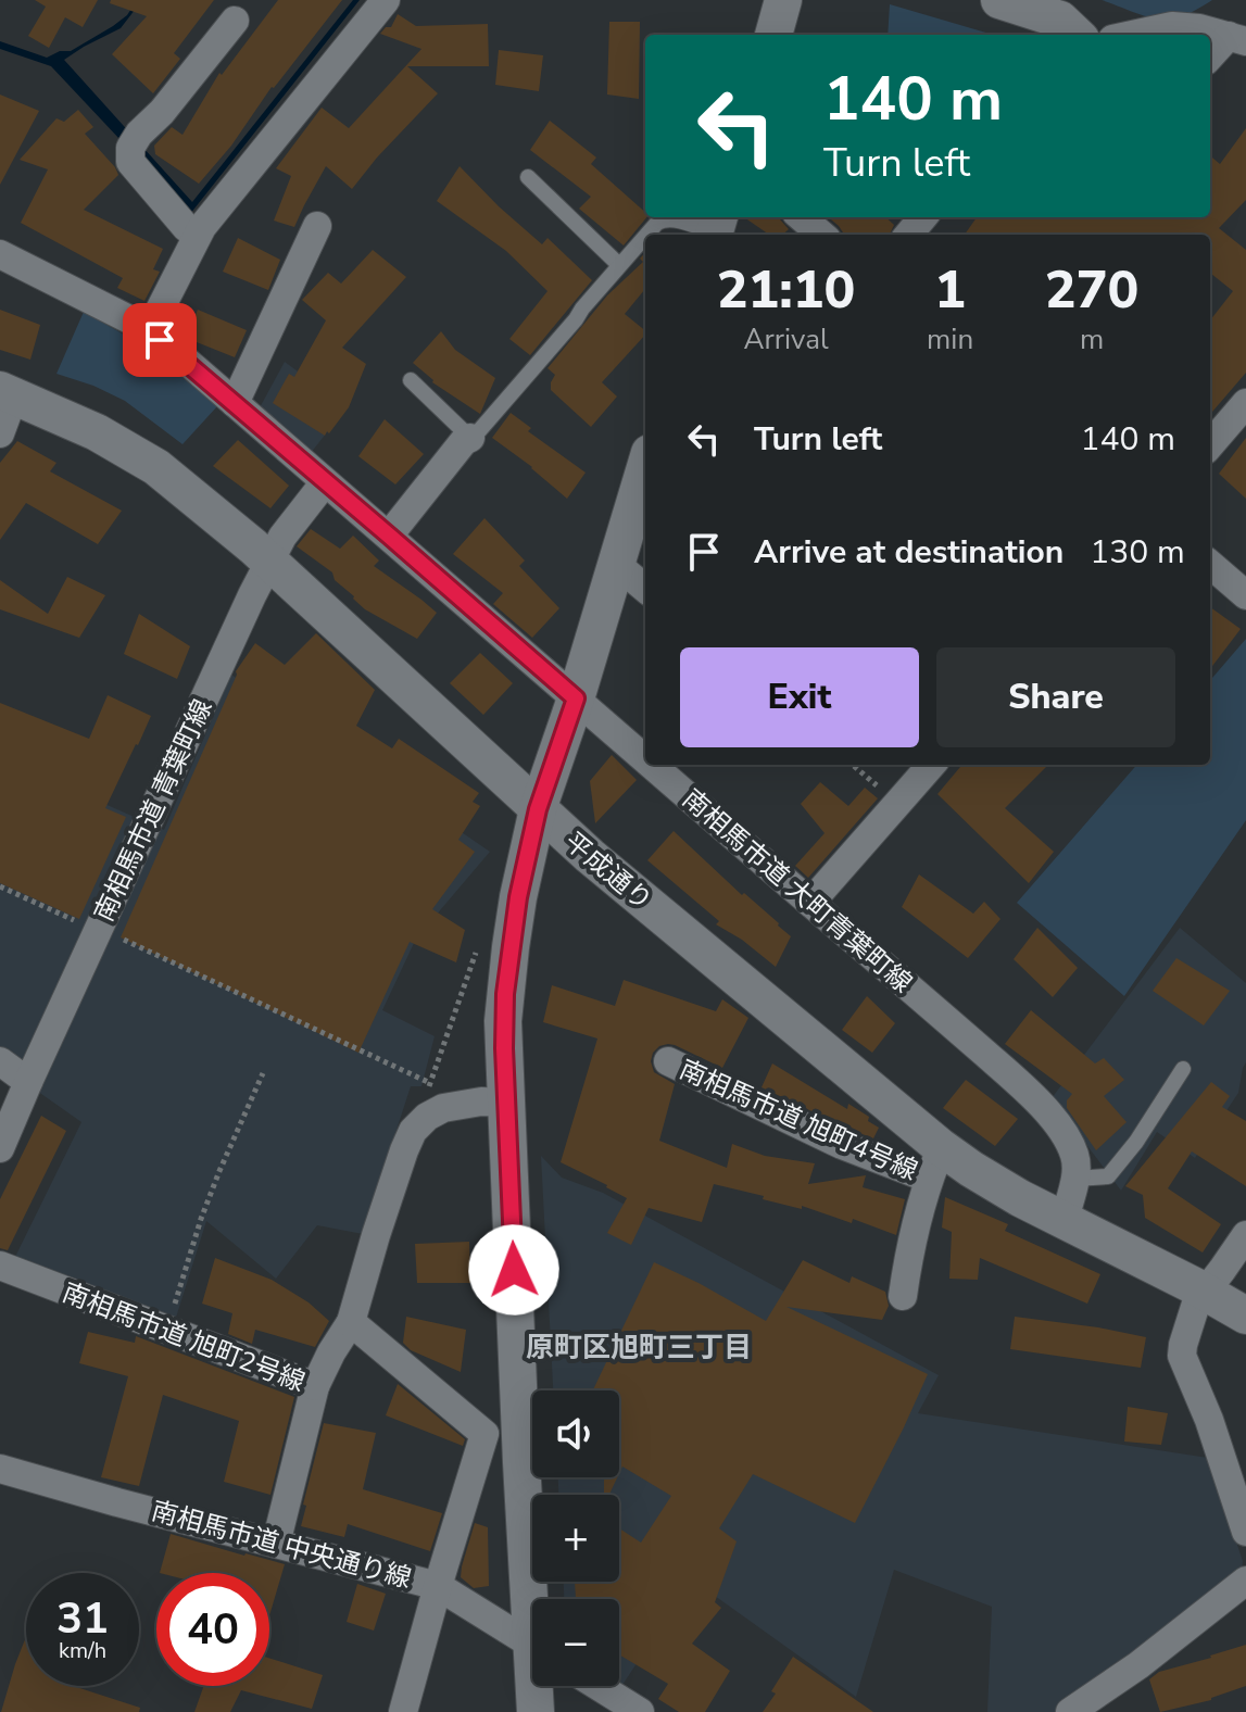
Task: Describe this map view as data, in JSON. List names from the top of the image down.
{
  "streets": {
    "street": [
      "南相馬市道 青葉町線",
      "平成通り",
      "南相馬市道 大町青葉町線",
      "南相馬市道 旭町4号線",
      "南相馬市道 旭町2号線",
      "南相馬市道 中央通り線"
    ]
  },
  "crossings": [
    ["南相馬市道 青葉町線", "平成通り"],
    ["南相馬市道 青葉町線", "南相馬市道 大町青葉町線"],
    ["平成通り", "南相馬市道 大町青葉町線"],
    ["平成通り", "南相馬市道 旭町4号線"],
    ["南相馬市道 旭町2号線", "南相馬市道 中央通り線"]
  ],
  "districts": ["原町区旭町三丁目"],
  "page": {
    "turn": ["140 m", "Turn left"],
    "eta": [
      "21:10",
      "Arrival",
      "1",
      "min",
      "270",
      "m"
    ],
    "list": [
      {
        "name": "Turn left",
        "value": "140 m"
      },
      {
        "name": "Arrive at destination",
        "value": "130 m"
      }
    ],
    "buttons": ["Exit", "Share"],
    "map_buttons": ["+", "−"],
    "speed": "31 km/h",
    "limit": "40"
  }
}
